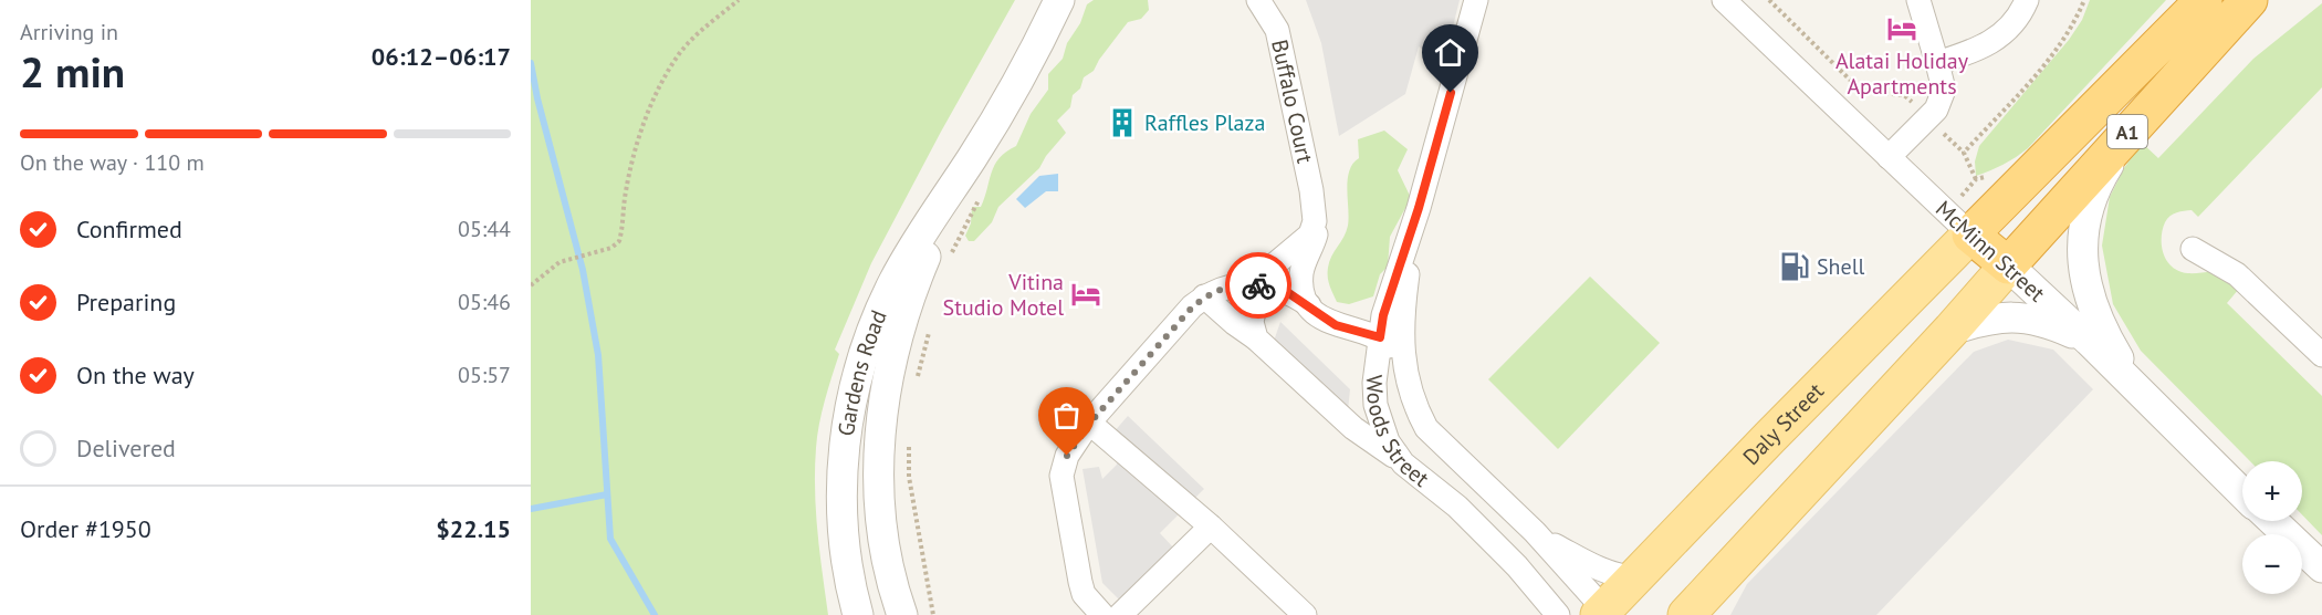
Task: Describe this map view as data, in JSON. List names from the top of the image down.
{
  "streets": {
    "highway": ["A1", "McMinn Street"],
    "main road": ["Daly Street"],
    "street": ["Buffalo Court", "Gardens Road", "Woods Street"]
  },
  "crossings": [
    ["A1", "McMinn Street"],
    ["A1", "Daly Street"],
    ["McMinn Street", "Daly Street"],
    ["Daly Street", "Woods Street"]
  ],
  "places": {
    "hotel": ["Alatai Holiday Apartments", "Vitina Studio Motel"],
    "building": ["Raffles Plaza"],
    "fuel station": ["Shell"]
  },
  "page": {
    "heading": ["2 min", "Arriving in", "06:12–06:17"],
    "panel": ["Order #1950", "$22.15"],
    "bar": "On the way · 110 m",
    "list": [
      ["Confirmed", "05:44"],
      ["Preparing", "05:46"],
      ["On the way", "05:57"],
      "Delivered"
    ],
    "map_buttons": ["+", "−"]
  }
}
